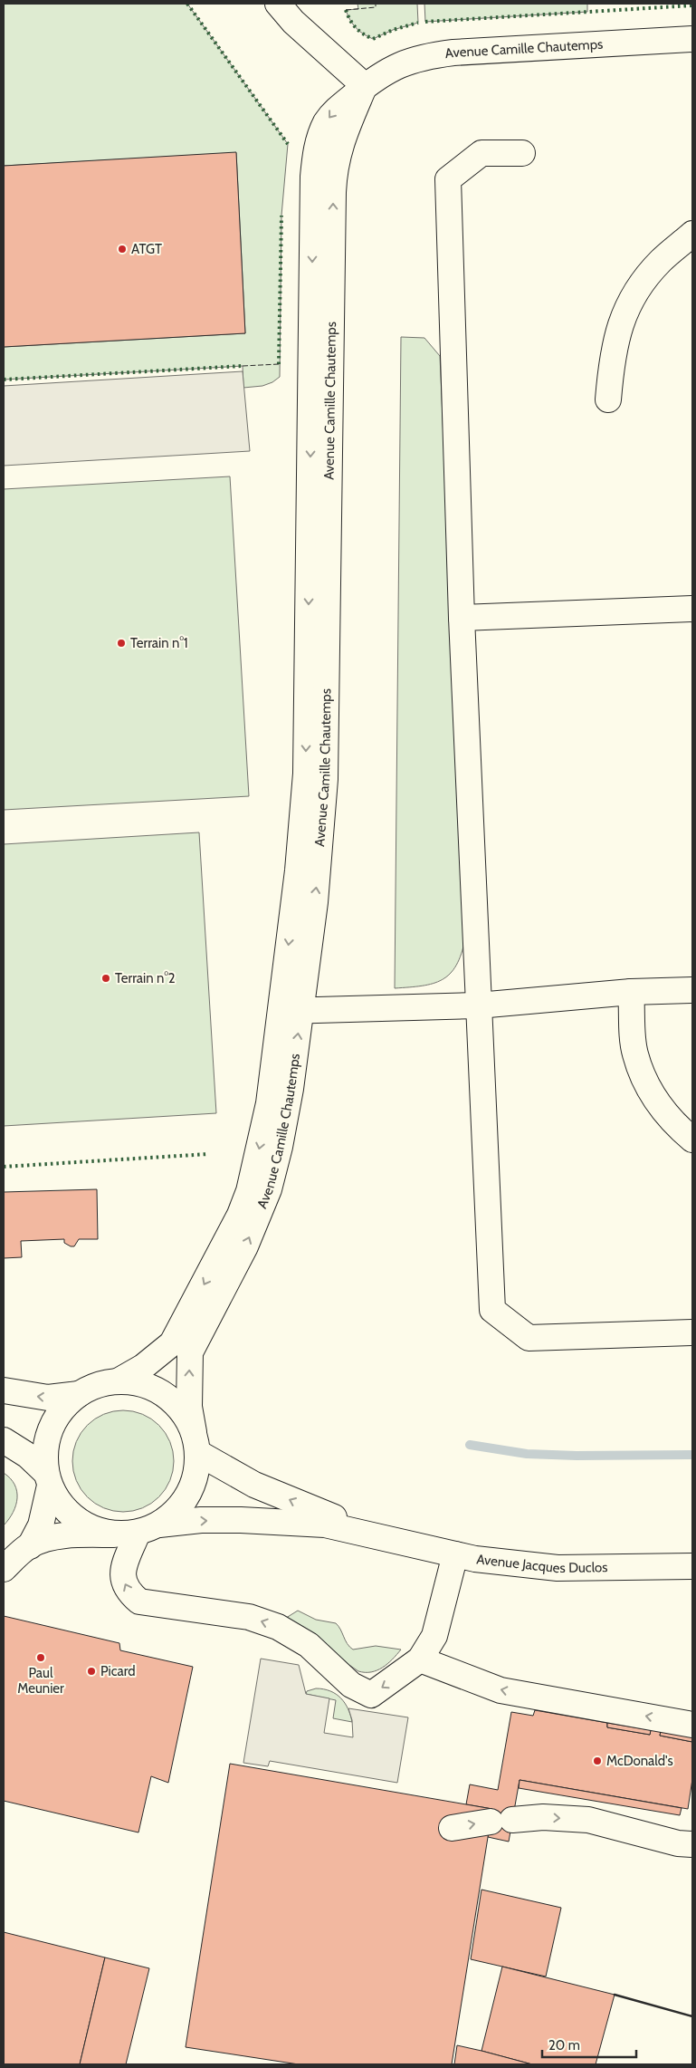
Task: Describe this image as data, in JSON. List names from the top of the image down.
{
  "streets": {
    "street": ["Avenue Camille Chautemps", "Avenue Jacques Duclos"]
  },
  "crossings": [
    ["Avenue Camille Chautemps", "Avenue Jacques Duclos"]
  ],
  "places": [
    "ATGT",
    "Terrain n°1",
    "Terrain n°2",
    "Paul Meunier",
    "Picard",
    "McDonald's"
  ],
  "scale_bar": "20 m"
}
